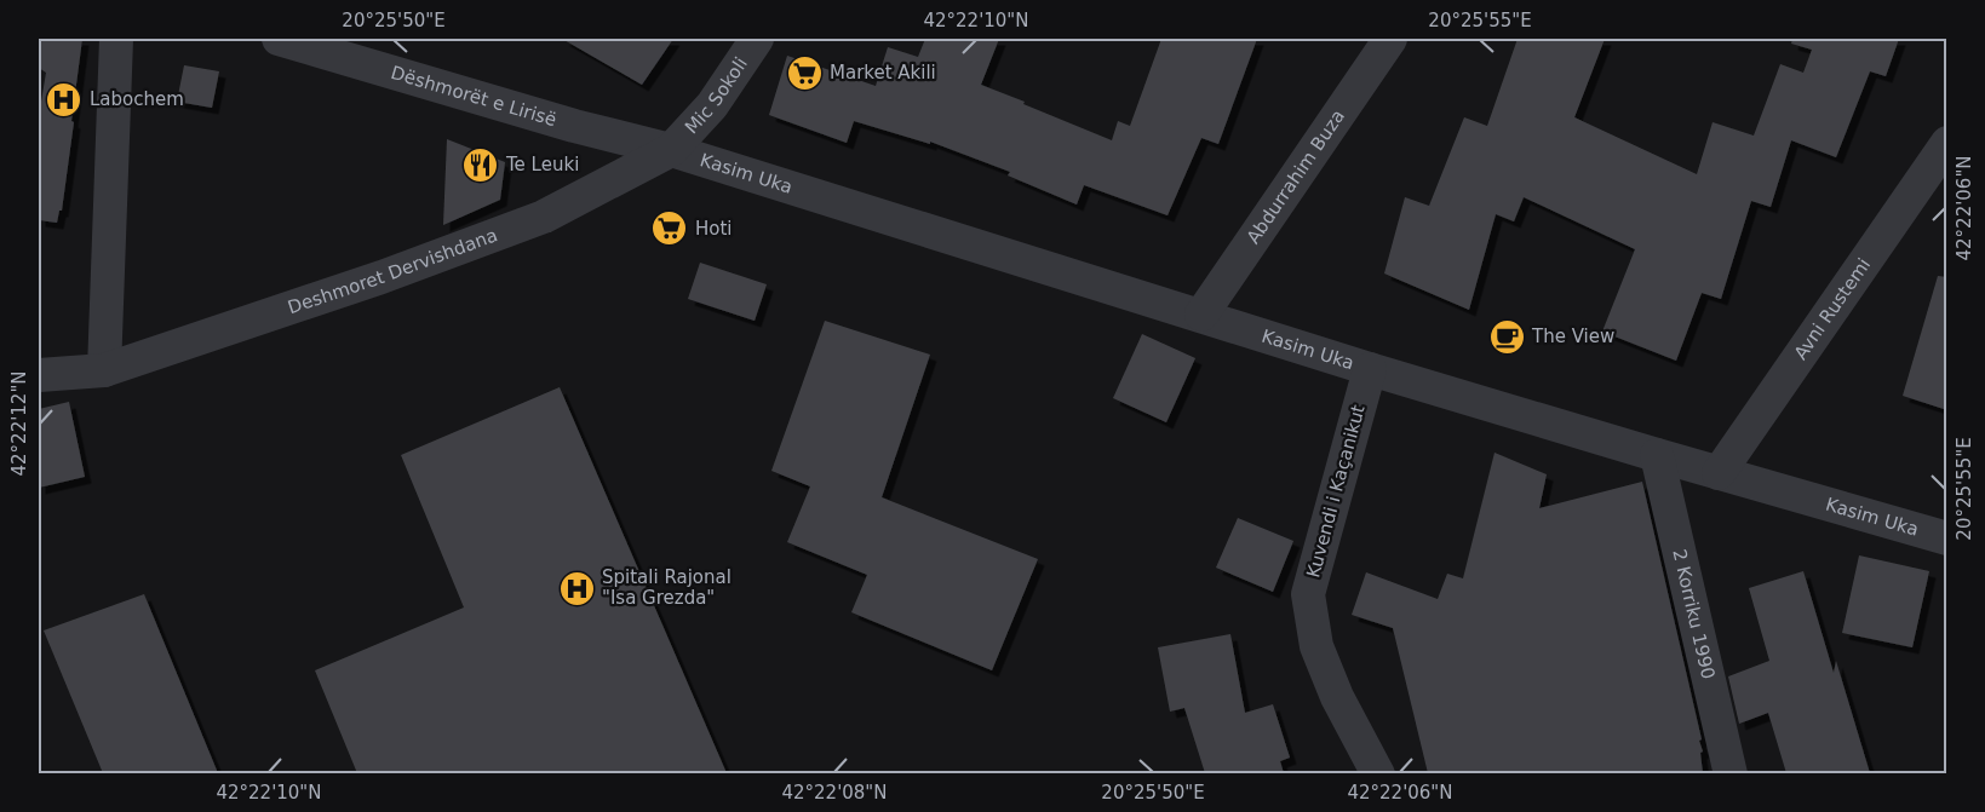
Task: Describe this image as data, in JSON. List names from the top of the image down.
{
  "streets": {
    "street": [
      "Mic Sokoli",
      "Dëshmorët e Lirisë",
      "Kasim Uka",
      "Abdurrahim Buza",
      "Deshmoret Dervishdana",
      "Avni Rustemi",
      "Kuvendi i Kaçanikut",
      "2 Korriku 1990"
    ]
  },
  "crossings": [
    ["Mic Sokoli", "Dëshmorët e Lirisë"],
    ["Mic Sokoli", "Kasim Uka"],
    ["Mic Sokoli", "Deshmoret Dervishdana"],
    ["Dëshmorët e Lirisë", "Kasim Uka"],
    ["Dëshmorët e Lirisë", "Deshmoret Dervishdana"],
    ["Kasim Uka", "Abdurrahim Buza"],
    ["Kasim Uka", "Deshmoret Dervishdana"],
    ["Kasim Uka", "Avni Rustemi"],
    ["Kasim Uka", "Kuvendi i Kaçanikut"],
    ["Kasim Uka", "2 Korriku 1990"]
  ],
  "places": {
    "supermarket": ["Market Akili", "Hoti"],
    "hospital": ["Labochem", "Spitali Rajonal \"Isa Grezda\""],
    "restaurant": ["Te Leuki"],
    "cafe": ["The View"]
  },
  "coordinates": [
    "20°25'50\"E",
    "42°22'10\"N",
    "20°25'55\"E",
    "42°22'06\"N",
    "42°22'12\"N",
    "42°22'08\"N"
  ]
}
